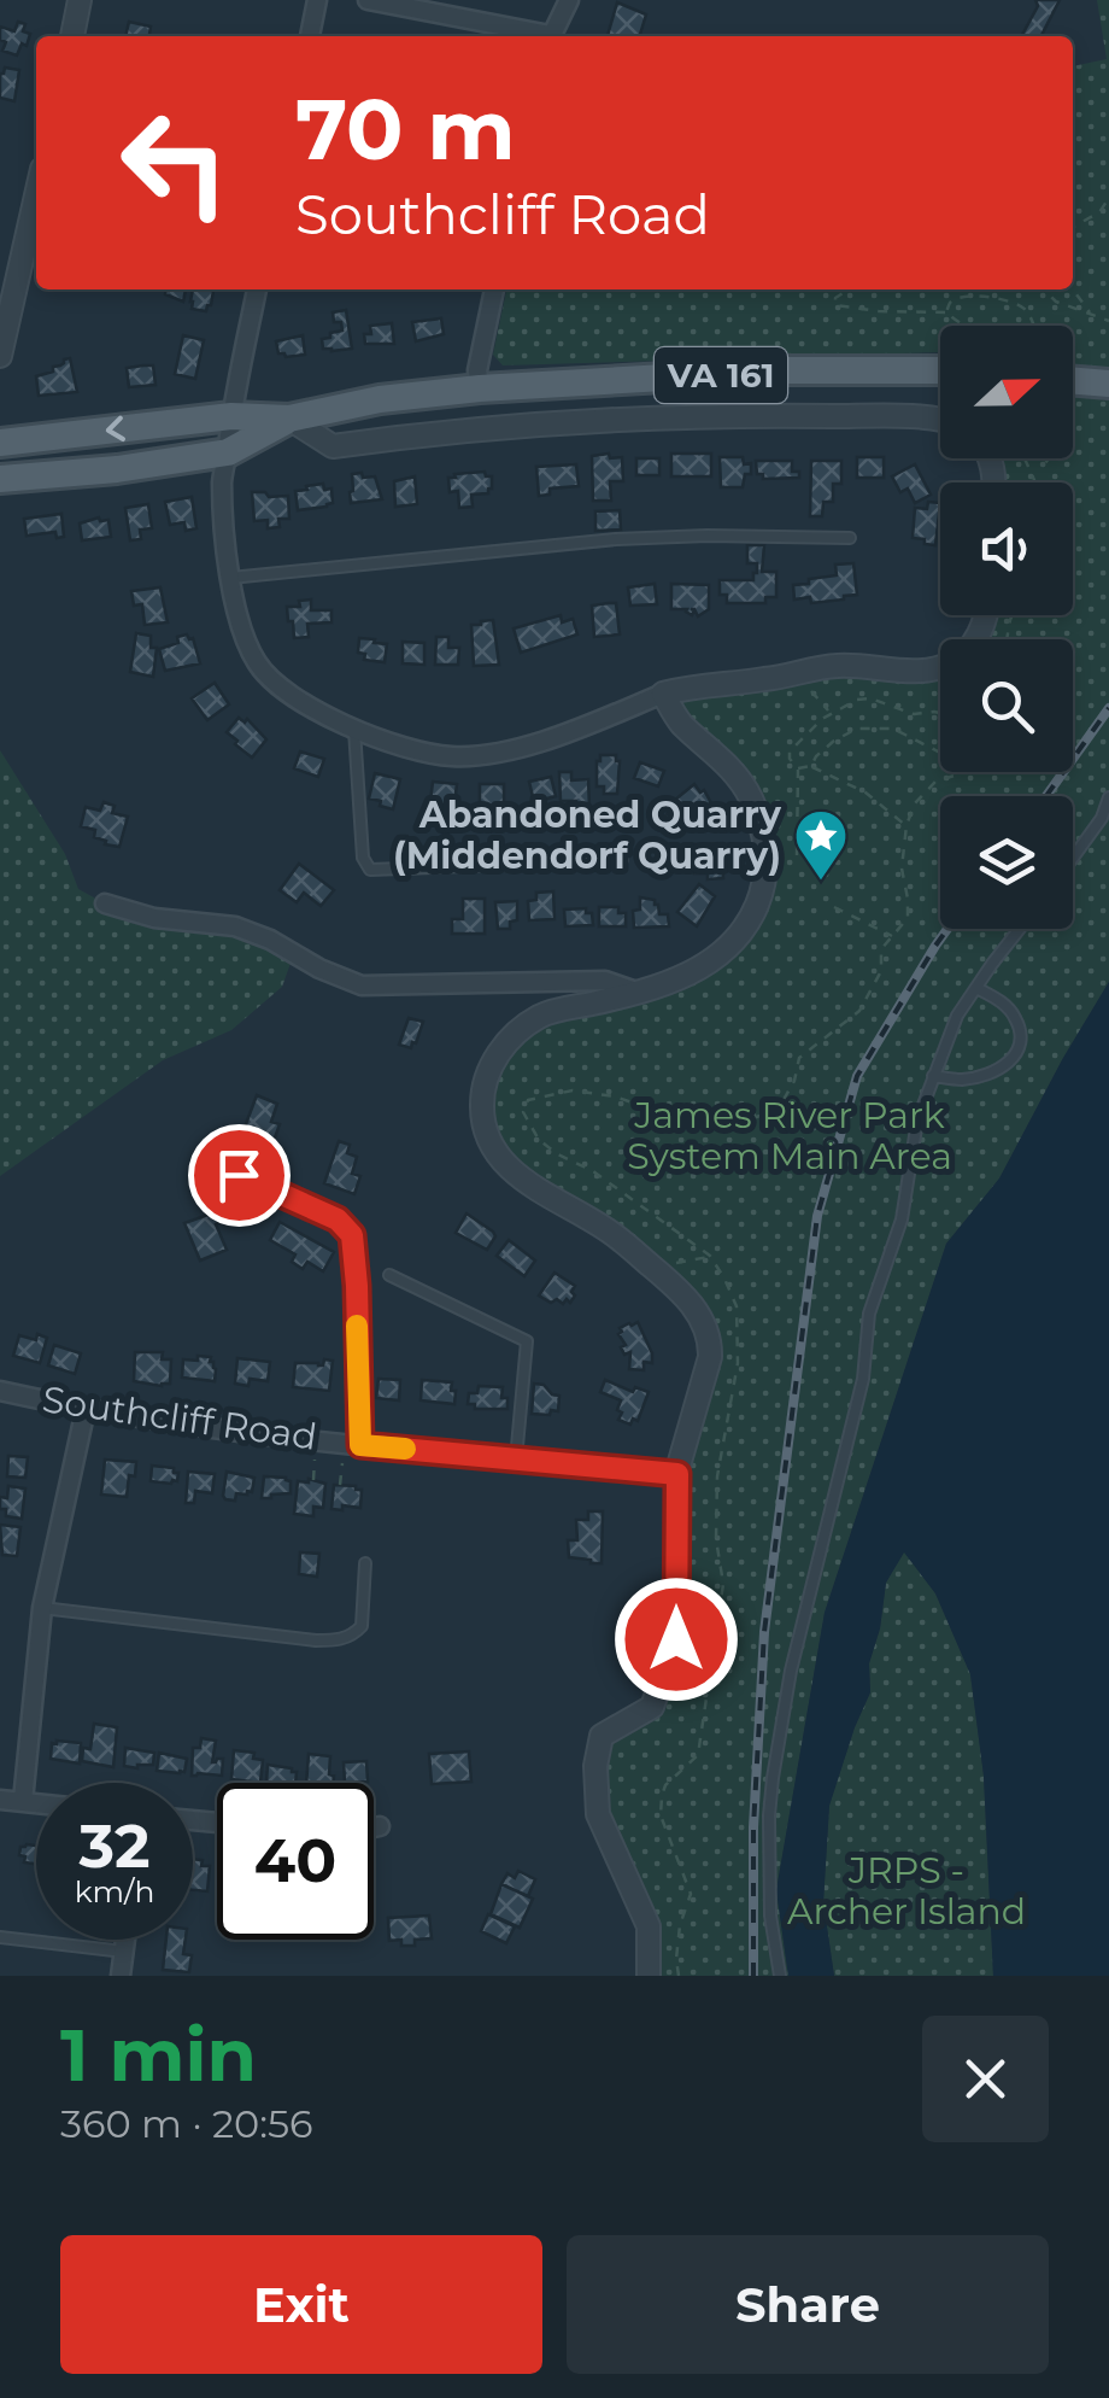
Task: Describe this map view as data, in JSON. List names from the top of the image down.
{
  "streets": {
    "main road": ["VA 161"],
    "street": ["Southcliff Road"]
  },
  "parks": ["James River Park System Main Area", "JRPS - Archer Island"],
  "places": {
    "place": ["Abandoned Quarry (Middendorf Quarry)"]
  },
  "north": "right",
  "page": {
    "turn": ["70 m", "Southcliff Road"],
    "speed": "32 km/h",
    "limit": "40",
    "heading": ["1 min", "360 m · 20:56"],
    "buttons": ["Exit", "Share"]
  }
}
